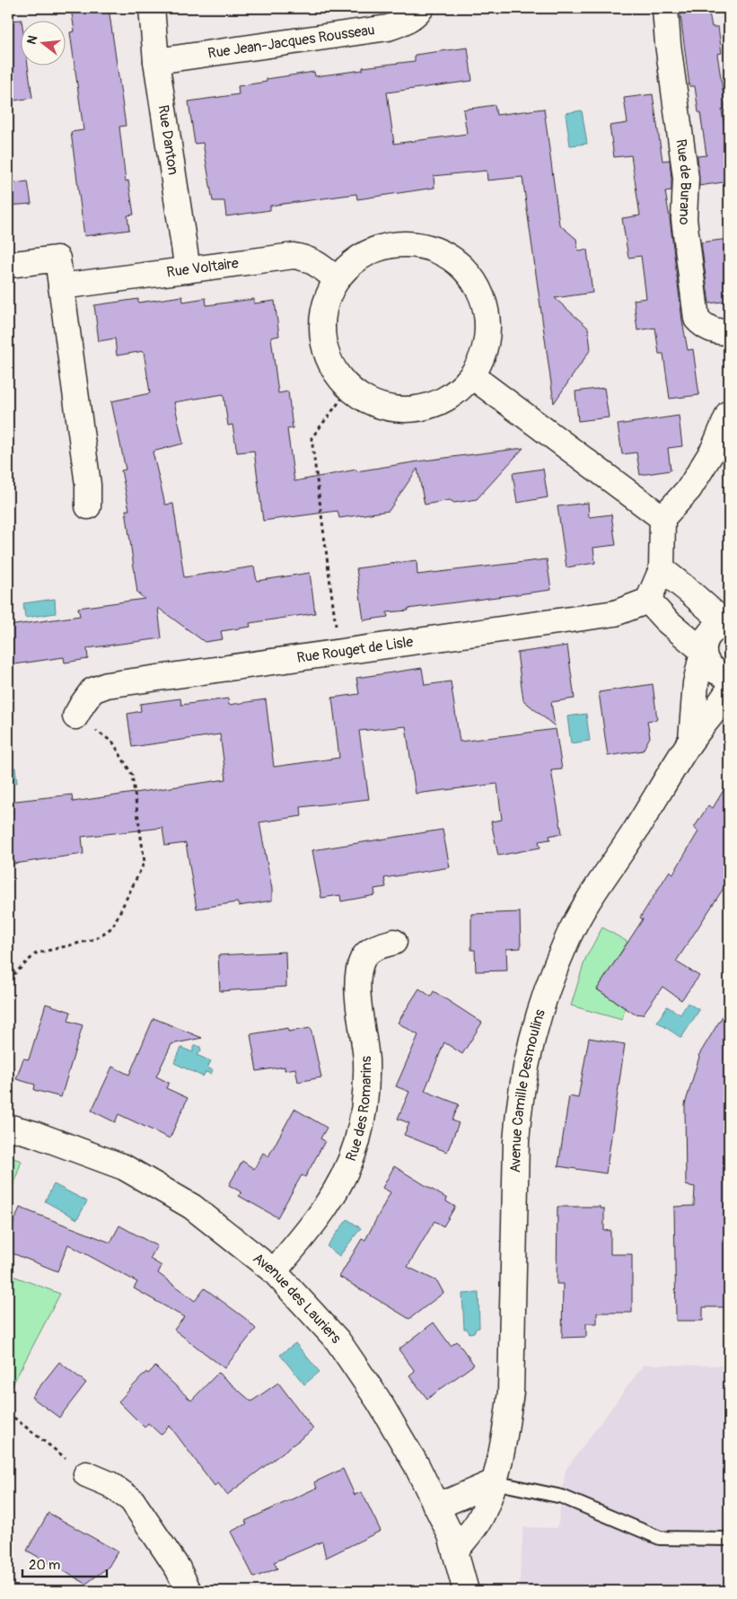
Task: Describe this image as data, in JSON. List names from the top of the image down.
{
  "streets": {
    "street": [
      "Rue Jean-Jacques Rousseau",
      "Rue Danton",
      "Rue de Burano",
      "Rue Voltaire",
      "Rue Rouget de Lisle",
      "Avenue Camille Desmoulins",
      "Rue des Romarins",
      "Avenue des Lauriers"
    ]
  },
  "crossings": [
    ["Rue Jean-Jacques Rousseau", "Rue Danton"],
    ["Rue Danton", "Rue Voltaire"],
    ["Avenue Camille Desmoulins", "Avenue des Lauriers"],
    ["Rue des Romarins", "Avenue des Lauriers"]
  ],
  "scale_bar": "20 m",
  "north": "left"
}
